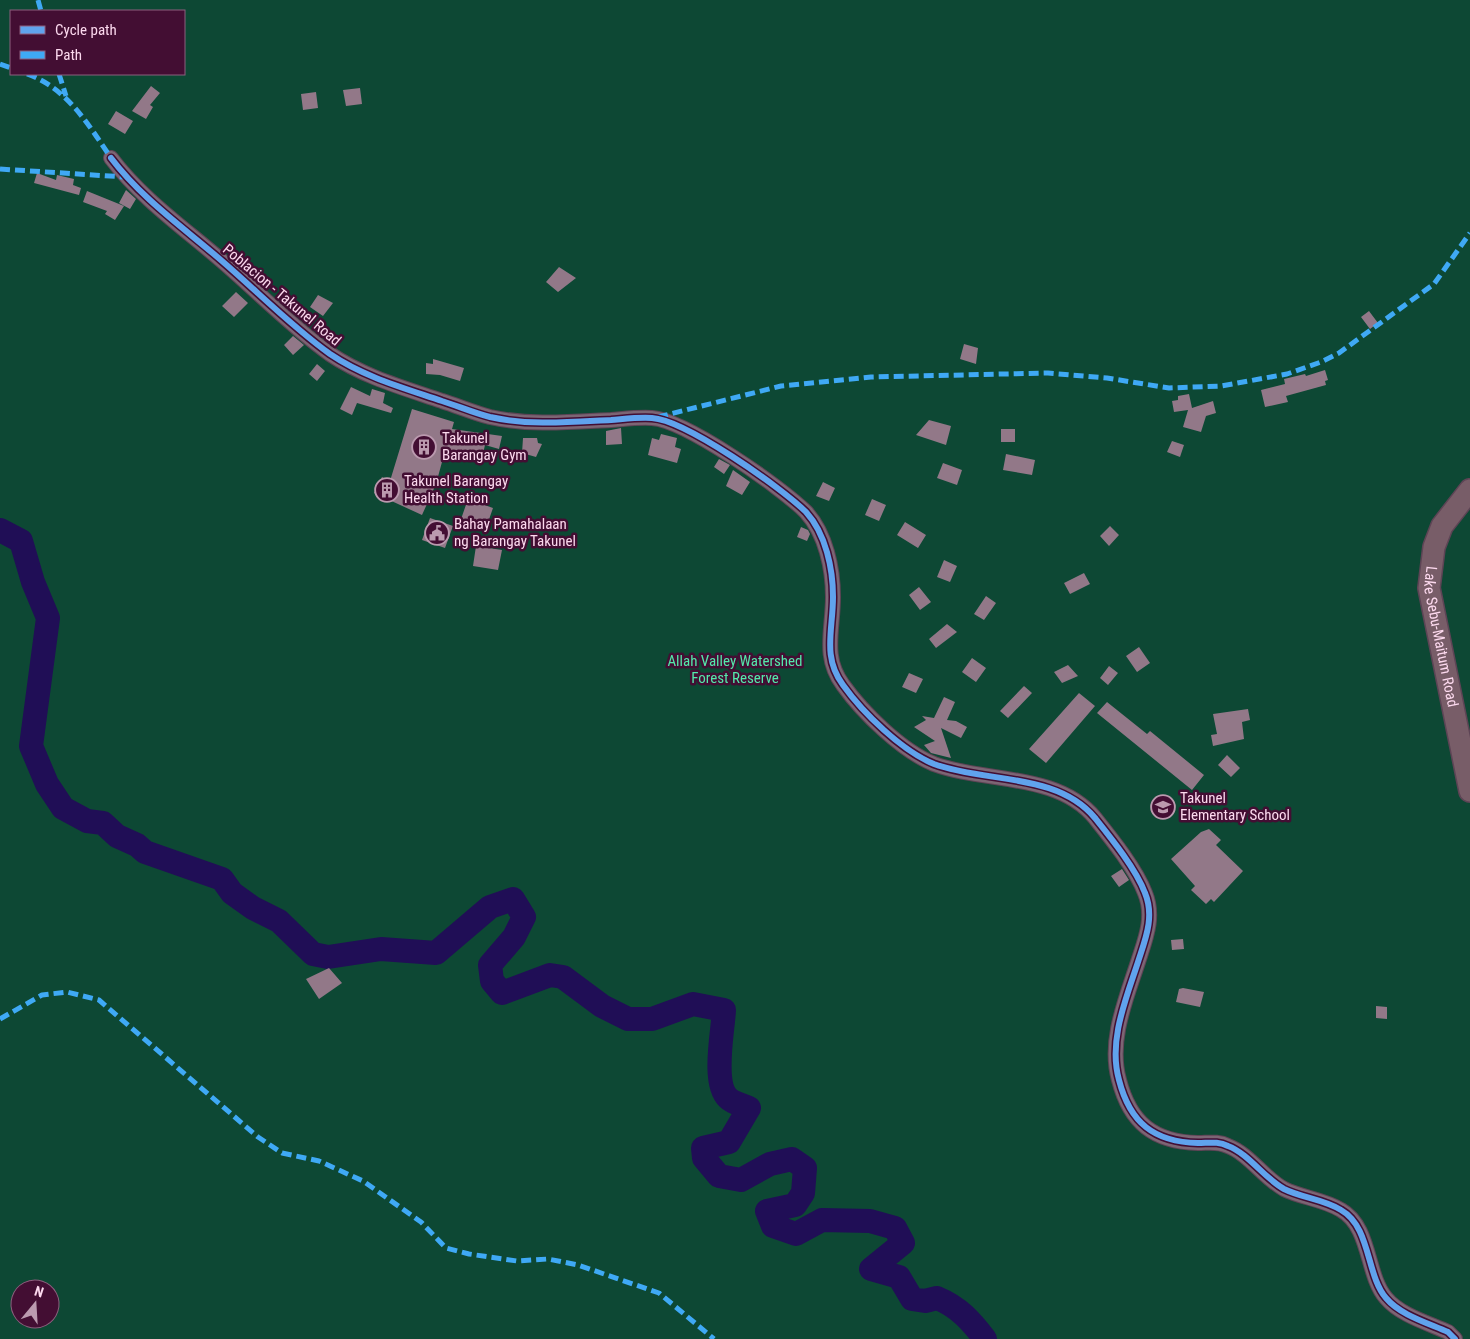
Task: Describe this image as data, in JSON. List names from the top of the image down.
{
  "streets": {
    "main road": ["Lake Sebu-Maitum Road"],
    "street": ["Poblacion - Takunel Road"]
  },
  "parks": ["Allah Valley Watershed Forest Reserve"],
  "places": {
    "building": ["Takunel Barangay Gym", "Takunel Barangay Health Station"],
    "public building": ["Bahay Pamahalaan ng Barangay Takunel"],
    "school or university": ["Takunel Elementary School"]
  },
  "legend": ["Cycle path", "Path"],
  "north": "top"
}
